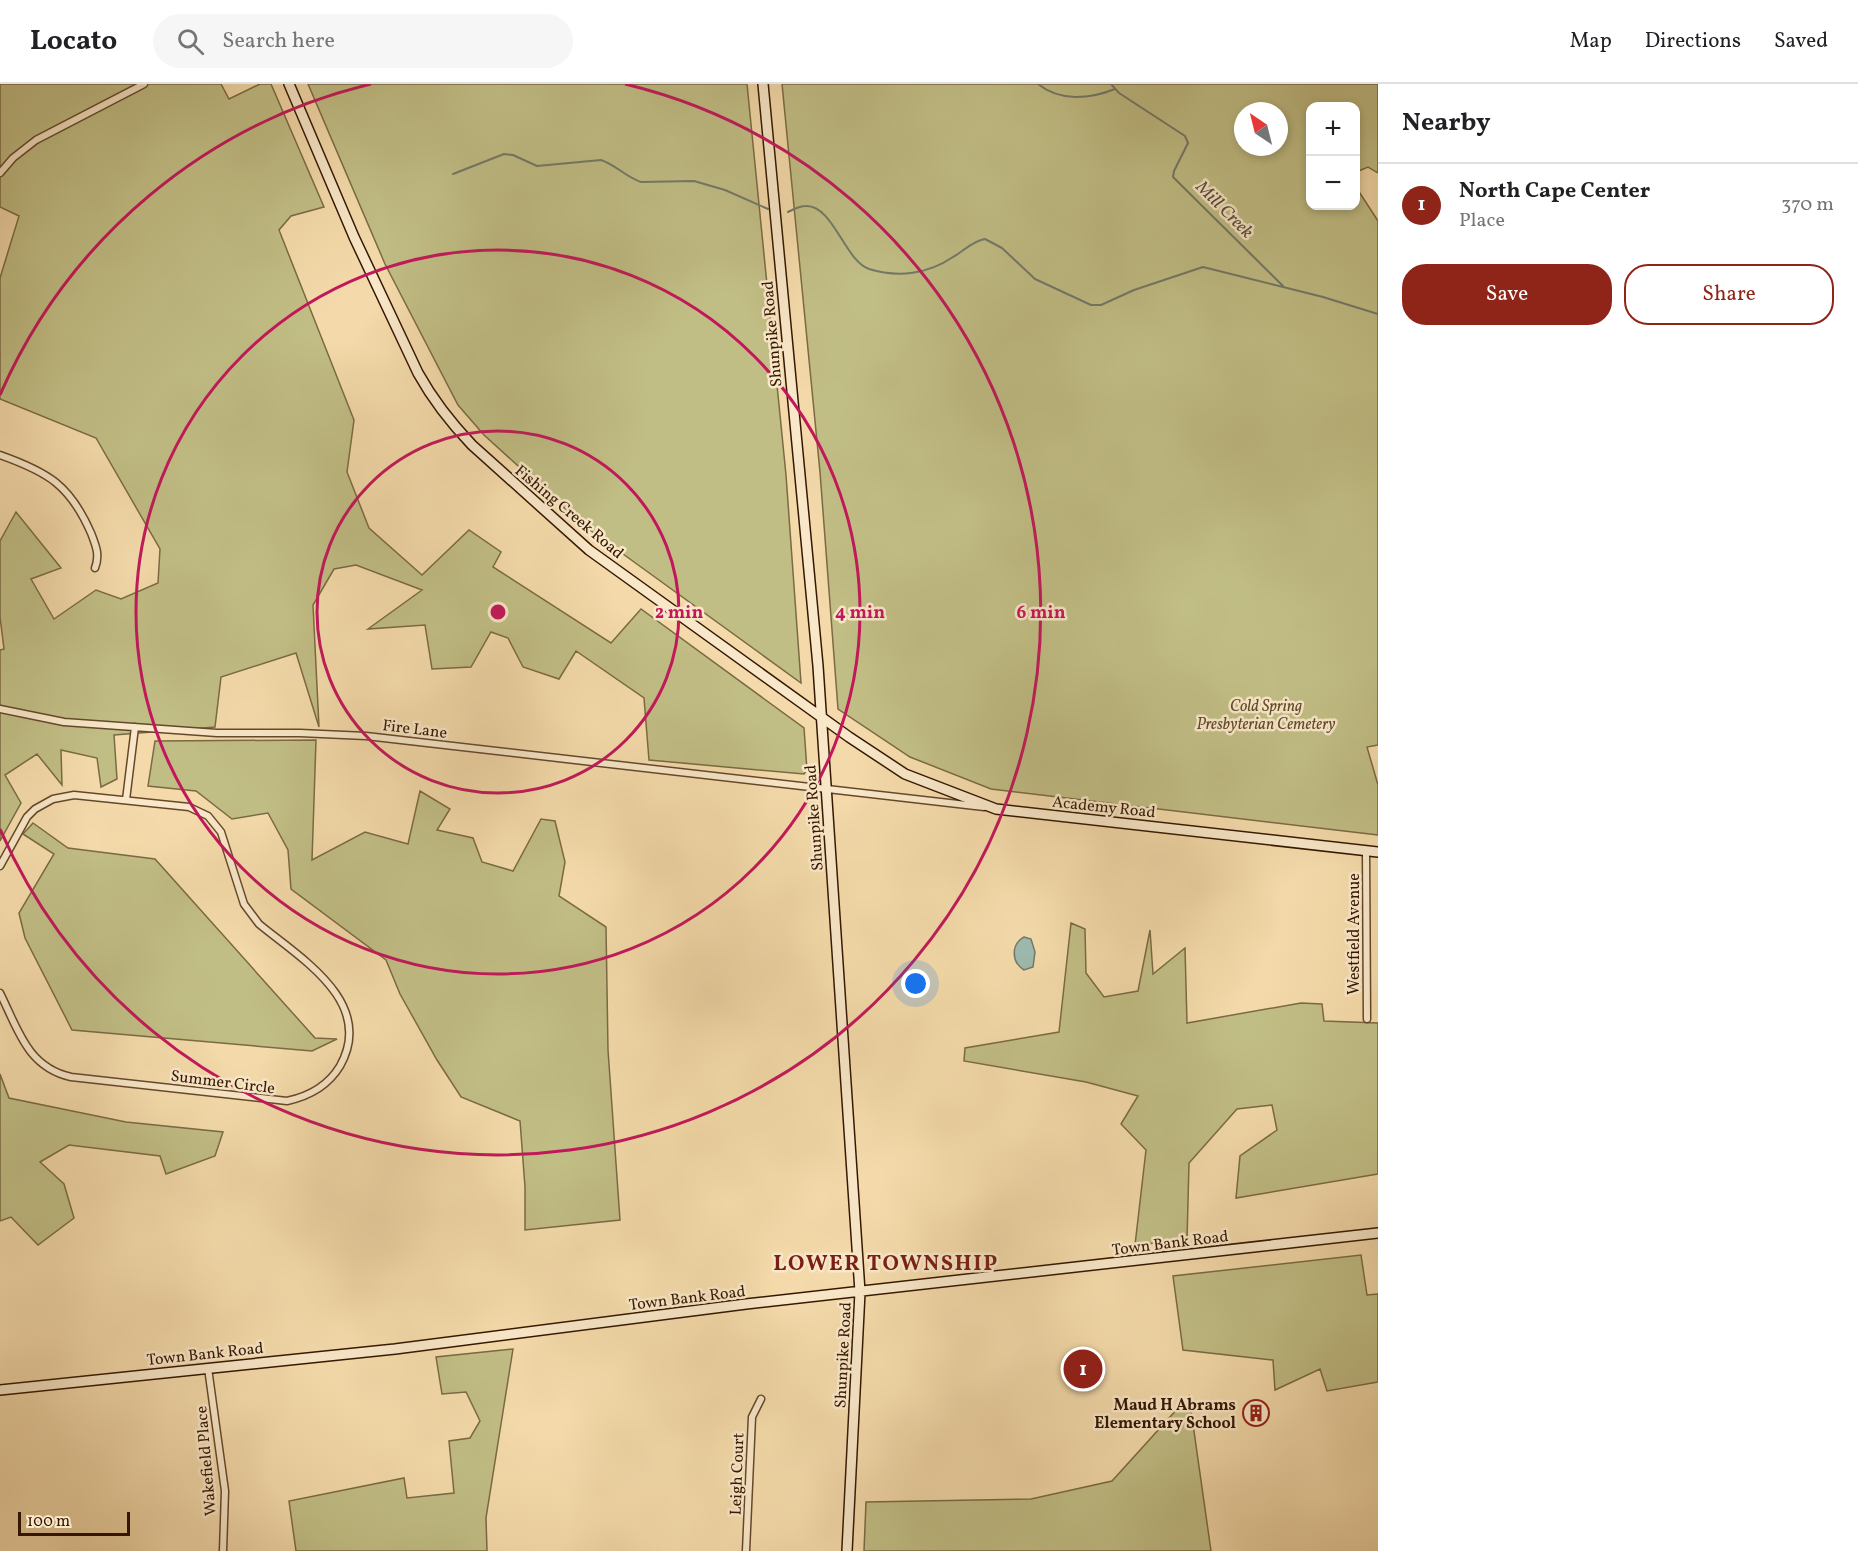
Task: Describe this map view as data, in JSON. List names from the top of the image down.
{
  "streets": {
    "street": [
      "Shunpike Road",
      "Fishing Creek Road",
      "Fire Lane",
      "Academy Road",
      "Westfield Avenue",
      "Summer Circle",
      "Town Bank Road",
      "Wakefield Place",
      "Leigh Court"
    ]
  },
  "crossings": [
    ["Shunpike Road", "Fishing Creek Road"],
    ["Shunpike Road", "Fire Lane"],
    ["Shunpike Road", "Academy Road"],
    ["Shunpike Road", "Town Bank Road"],
    ["Fishing Creek Road", "Academy Road"],
    ["Fire Lane", "Academy Road"],
    ["Academy Road", "Westfield Avenue"],
    ["Town Bank Road", "Wakefield Place"]
  ],
  "districts": ["LOWER TOWNSHIP"],
  "water": ["Mill Creek"],
  "parks": ["Cold Spring Presbyterian Cemetery"],
  "places": {
    "building": ["Maud H Abrams Elementary School"]
  },
  "scale_bar": "100 m",
  "north": "top left",
  "page": {
    "header": "Locato",
    "search": "Search here",
    "nav": ["Map", "Directions", "Saved"],
    "heading": "Nearby",
    "map_buttons": ["+", "−"],
    "list": [
      {
        "mark": "1",
        "name": "North Cape Center",
        "note": "Place",
        "value": "370 m"
      }
    ],
    "buttons": ["Save", "Share"],
    "pins": "1",
    "scale": "100 m"
  },
  "rings": ["2 min", "4 min", "6 min"]
}
